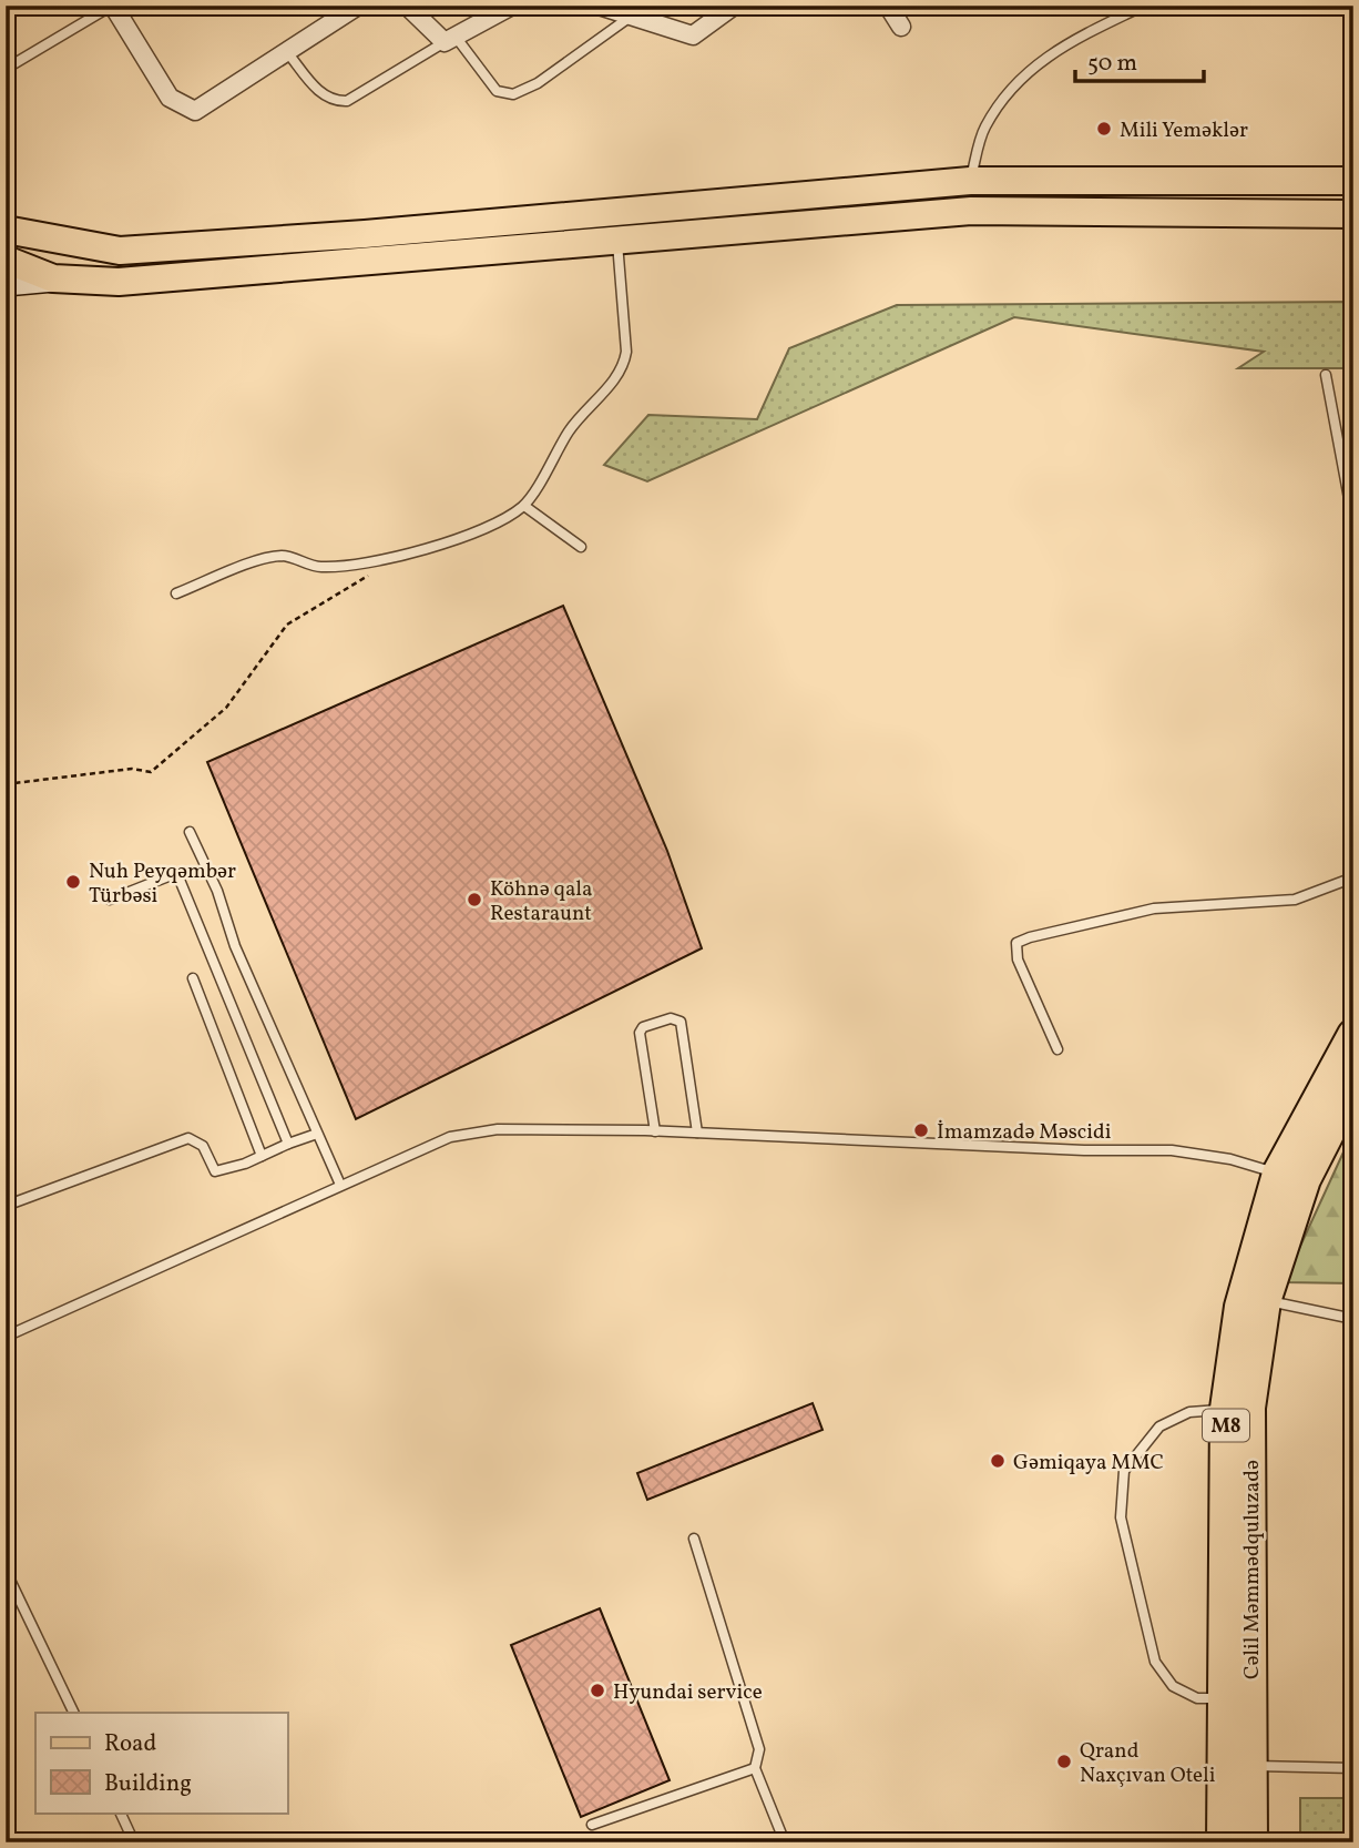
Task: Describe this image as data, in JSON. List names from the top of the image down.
{
  "streets": {
    "highway": ["M8", "Cəlil Məmmədquluzadə"]
  },
  "crossings": [
    ["M8", "Cəlil Məmmədquluzadə"]
  ],
  "places": [
    "Mili Yeməklər",
    "Nuh Peyqəmbər Türbəsi",
    "Köhnə qala Restaraunt",
    "İmamzadə Məscidi",
    "Gəmiqaya MMC",
    "Hyundai service",
    "Qrand Naxçıvan Oteli"
  ],
  "legend": ["Road", "Building"],
  "scale_bar": "50 m"
}
